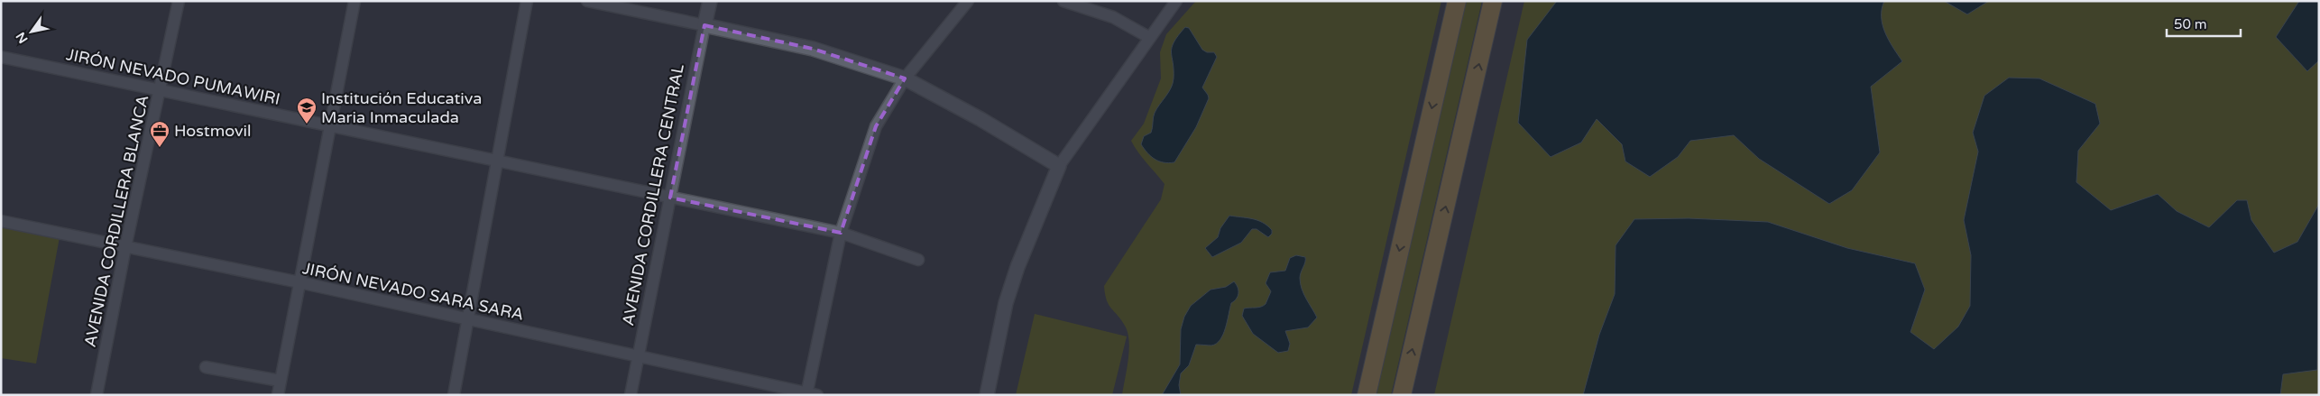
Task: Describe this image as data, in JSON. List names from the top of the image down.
{
  "streets": {
    "street": [
      "JIRÓN NEVADO PUMAWIRI",
      "AVENIDA CORDILLERA CENTRAL",
      "AVENIDA CORDILLERA BLANCA",
      "JIRÓN NEVADO SARA SARA"
    ]
  },
  "crossings": [
    ["JIRÓN NEVADO PUMAWIRI", "AVENIDA CORDILLERA CENTRAL"],
    ["JIRÓN NEVADO PUMAWIRI", "AVENIDA CORDILLERA BLANCA"],
    ["AVENIDA CORDILLERA CENTRAL", "JIRÓN NEVADO SARA SARA"],
    ["AVENIDA CORDILLERA BLANCA", "JIRÓN NEVADO SARA SARA"]
  ],
  "places": {
    "school or university": ["Institución Educativa Maria Inmaculada"],
    "office": ["Hostmovil"]
  },
  "scale_bar": "50 m",
  "north": "bottom left"
}
